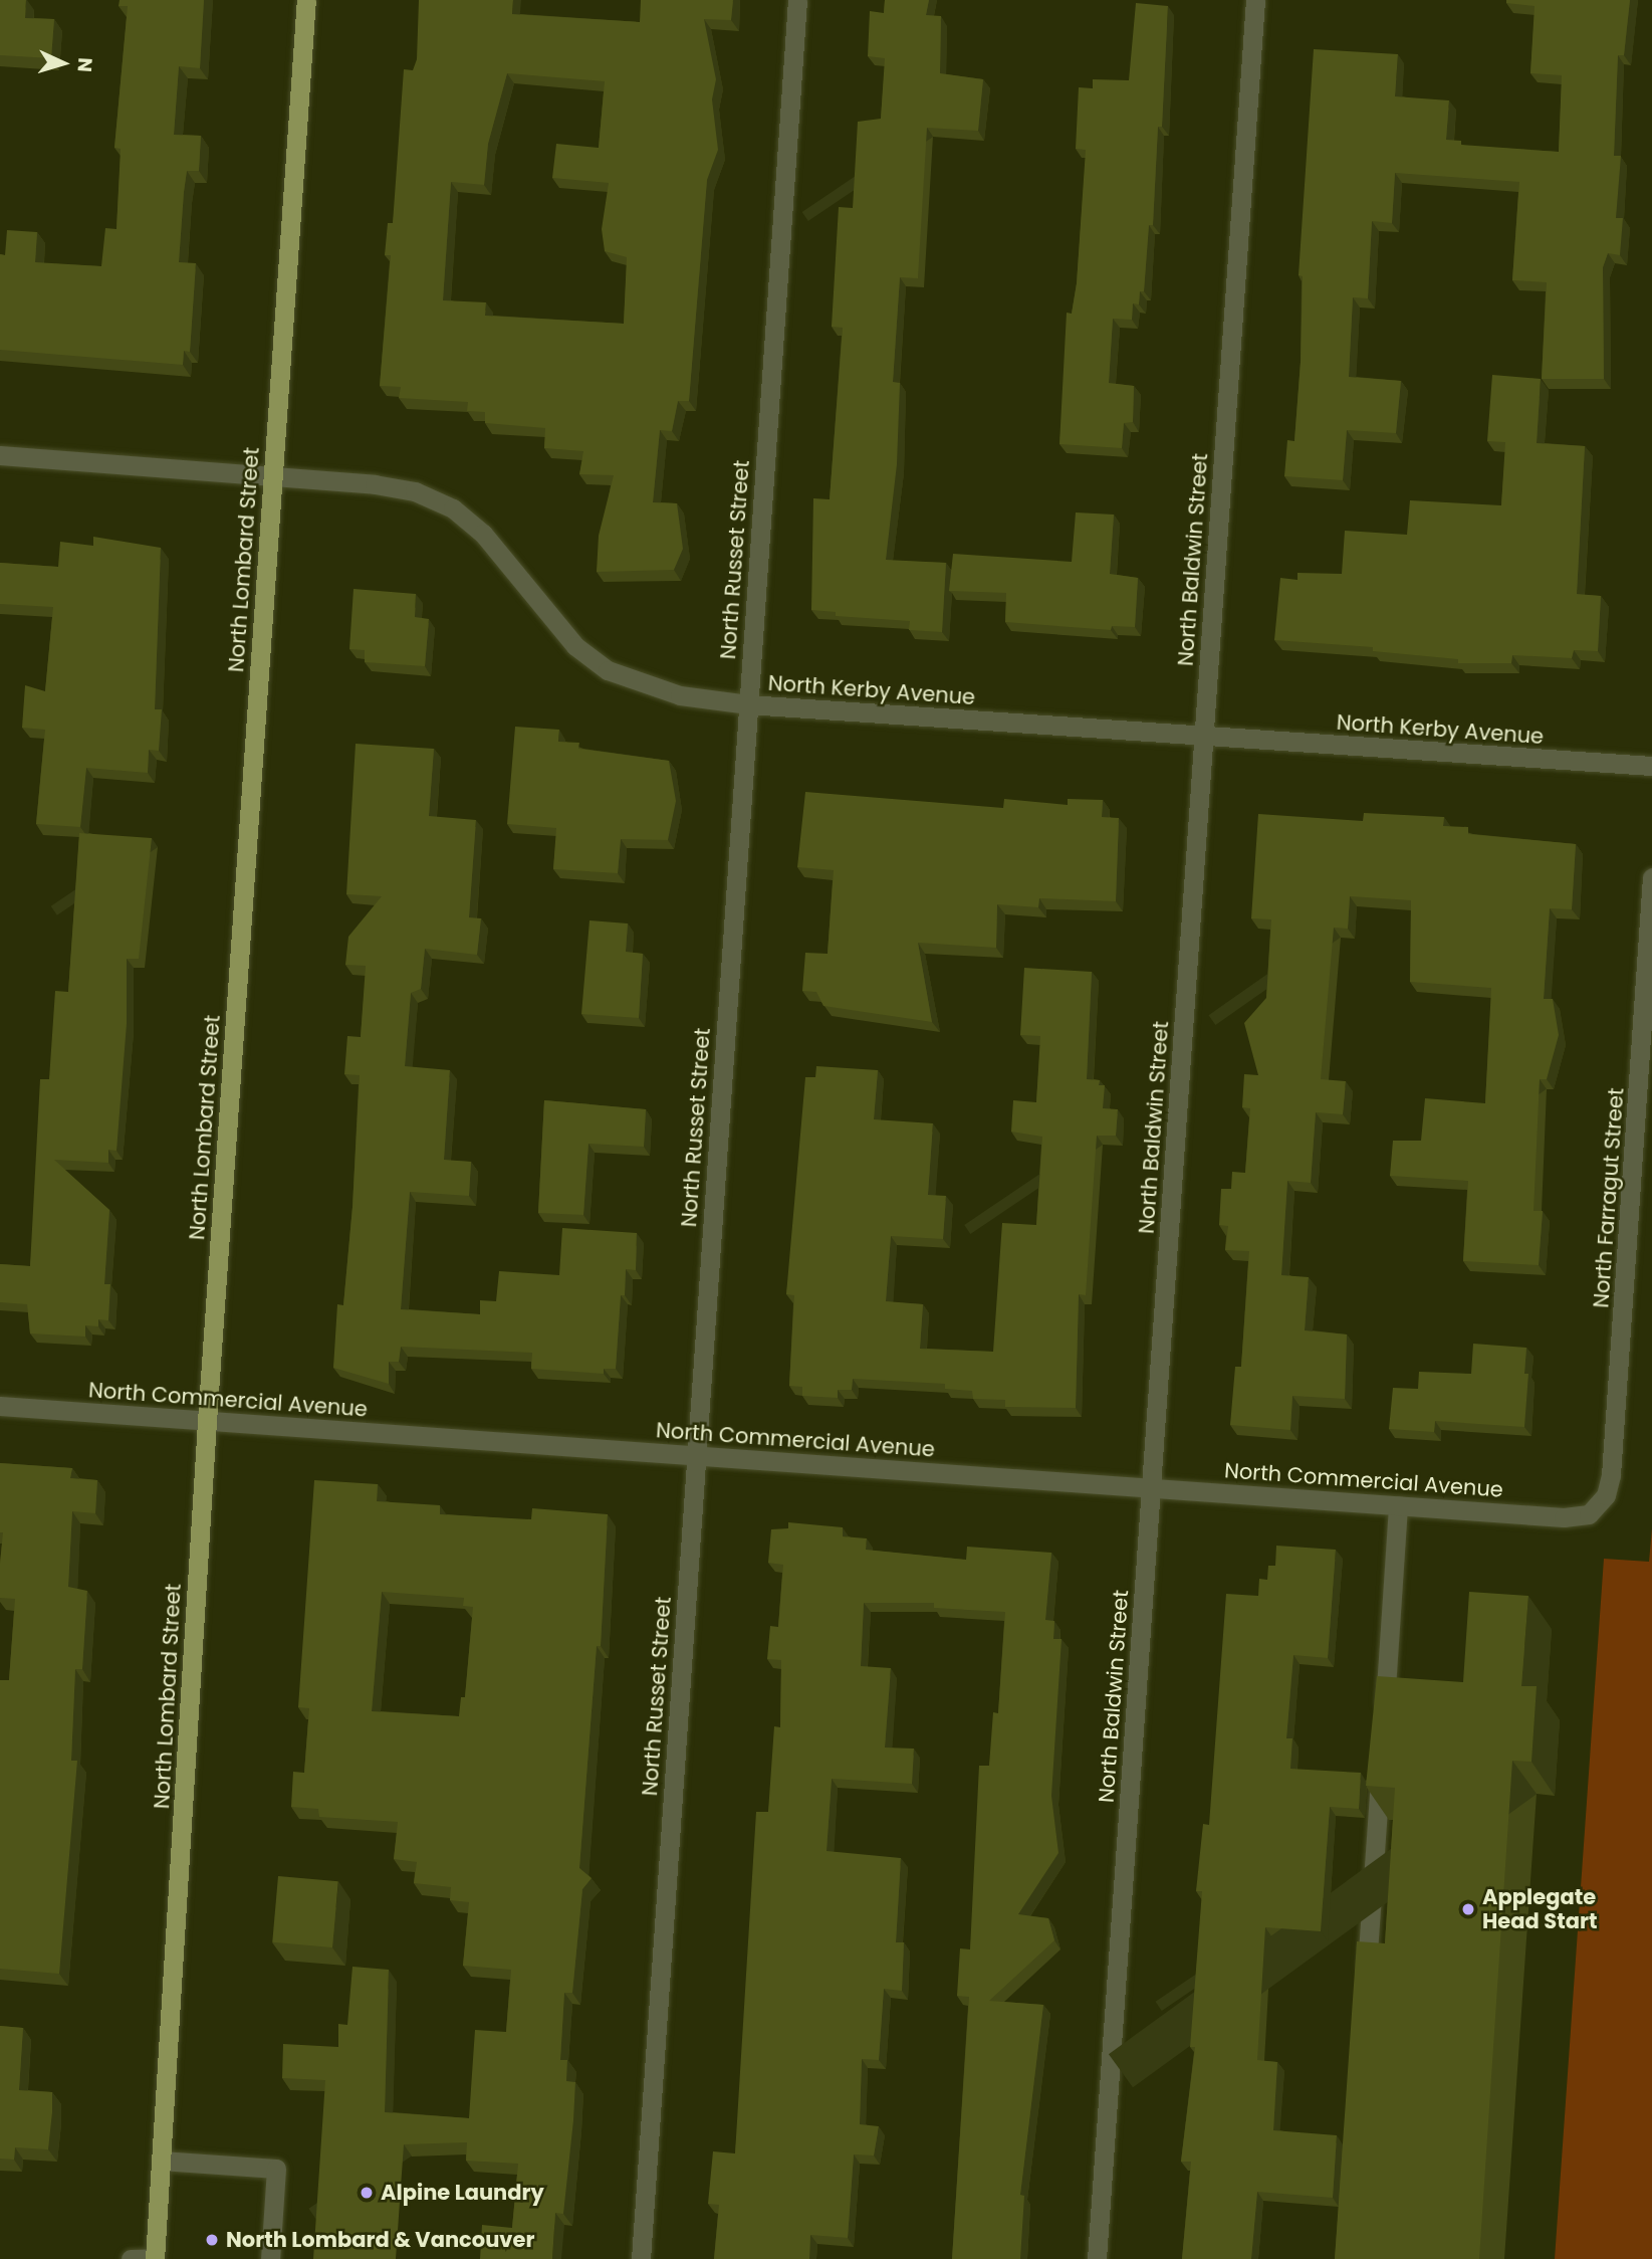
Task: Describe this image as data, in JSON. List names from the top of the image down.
{
  "streets": {
    "main road": ["North Lombard Street"],
    "street": [
      "North Russet Street",
      "North Baldwin Street",
      "North Kerby Avenue",
      "North Farragut Street",
      "North Commercial Avenue"
    ]
  },
  "crossings": [
    ["North Lombard Street", "North Kerby Avenue"],
    ["North Lombard Street", "North Commercial Avenue"],
    ["North Russet Street", "North Kerby Avenue"],
    ["North Russet Street", "North Commercial Avenue"],
    ["North Baldwin Street", "North Kerby Avenue"],
    ["North Baldwin Street", "North Commercial Avenue"],
    ["North Farragut Street", "North Commercial Avenue"]
  ],
  "places": ["Applegate Head Start", "Alpine Laundry", "North Lombard & Vancouver"],
  "north": "right"
}
